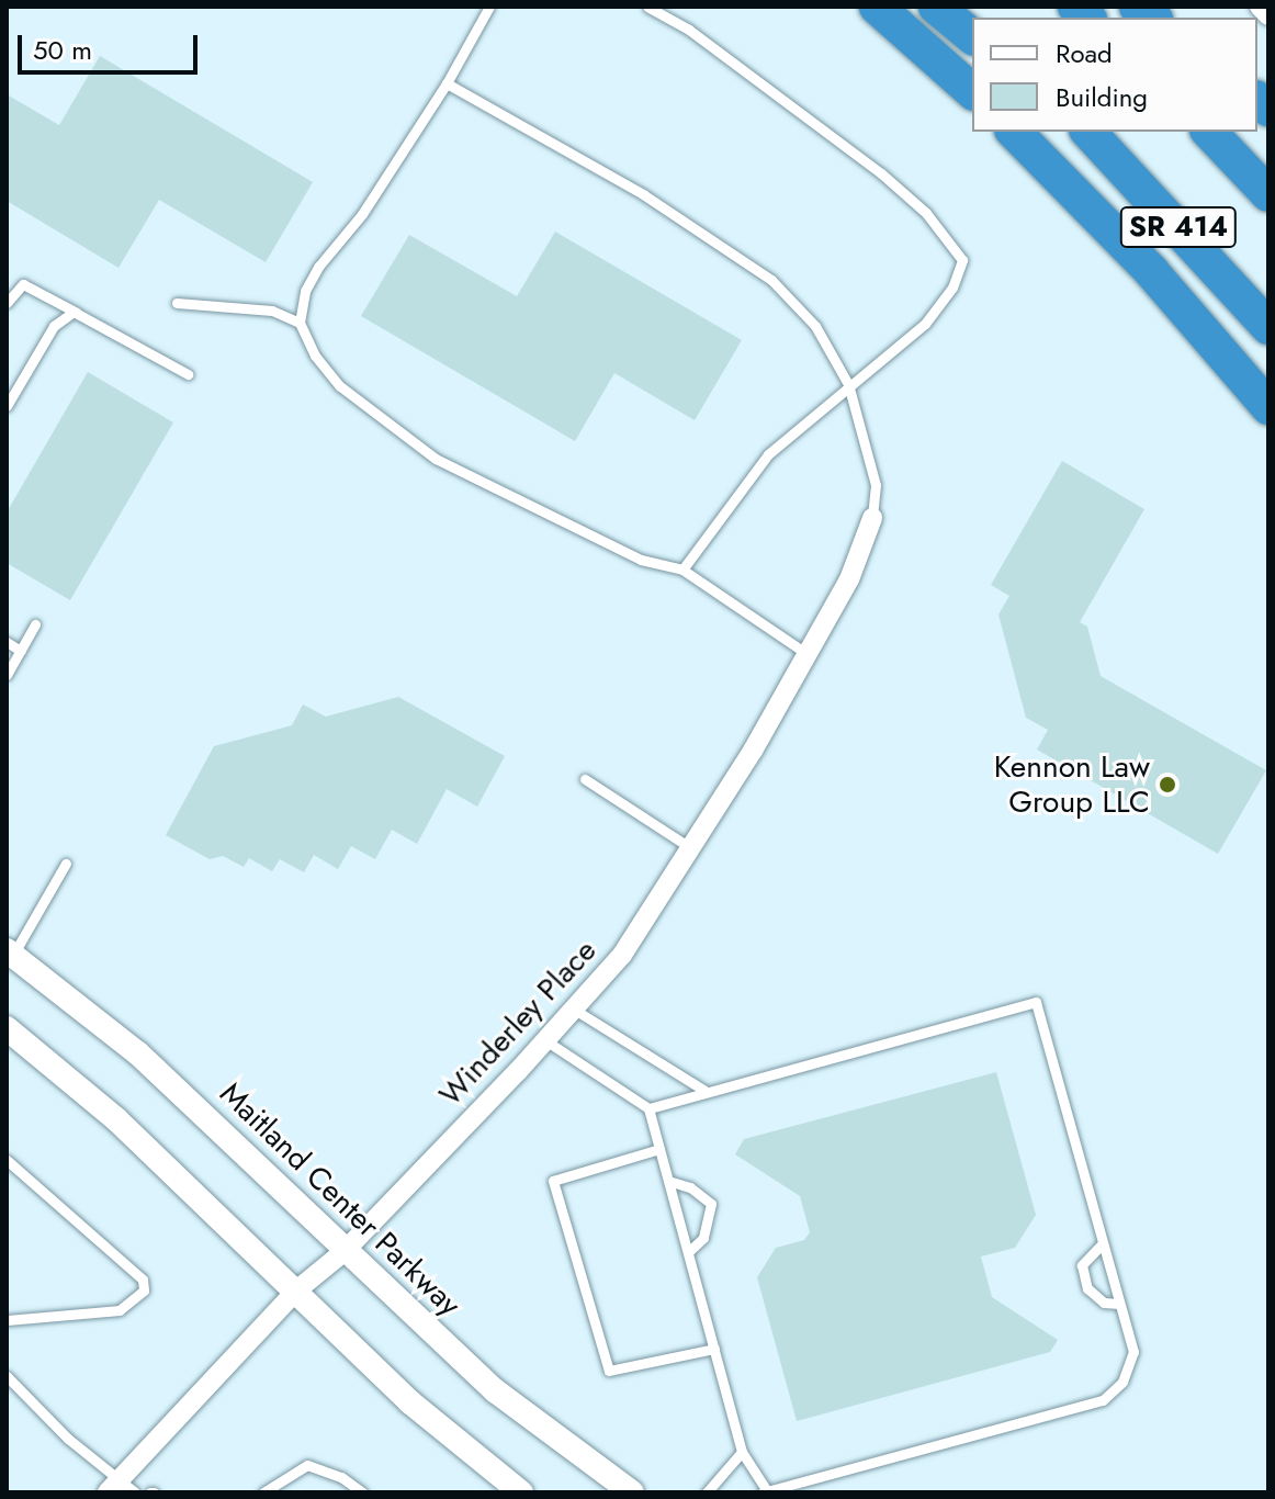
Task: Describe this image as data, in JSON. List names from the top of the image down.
{
  "streets": {
    "highway": ["SR 414"],
    "street": ["Winderley Place", "Maitland Center Parkway"]
  },
  "crossings": [
    ["Winderley Place", "Maitland Center Parkway"]
  ],
  "places": ["Kennon Law Group LLC"],
  "legend": ["Road", "Building"],
  "scale_bar": "50 m"
}
